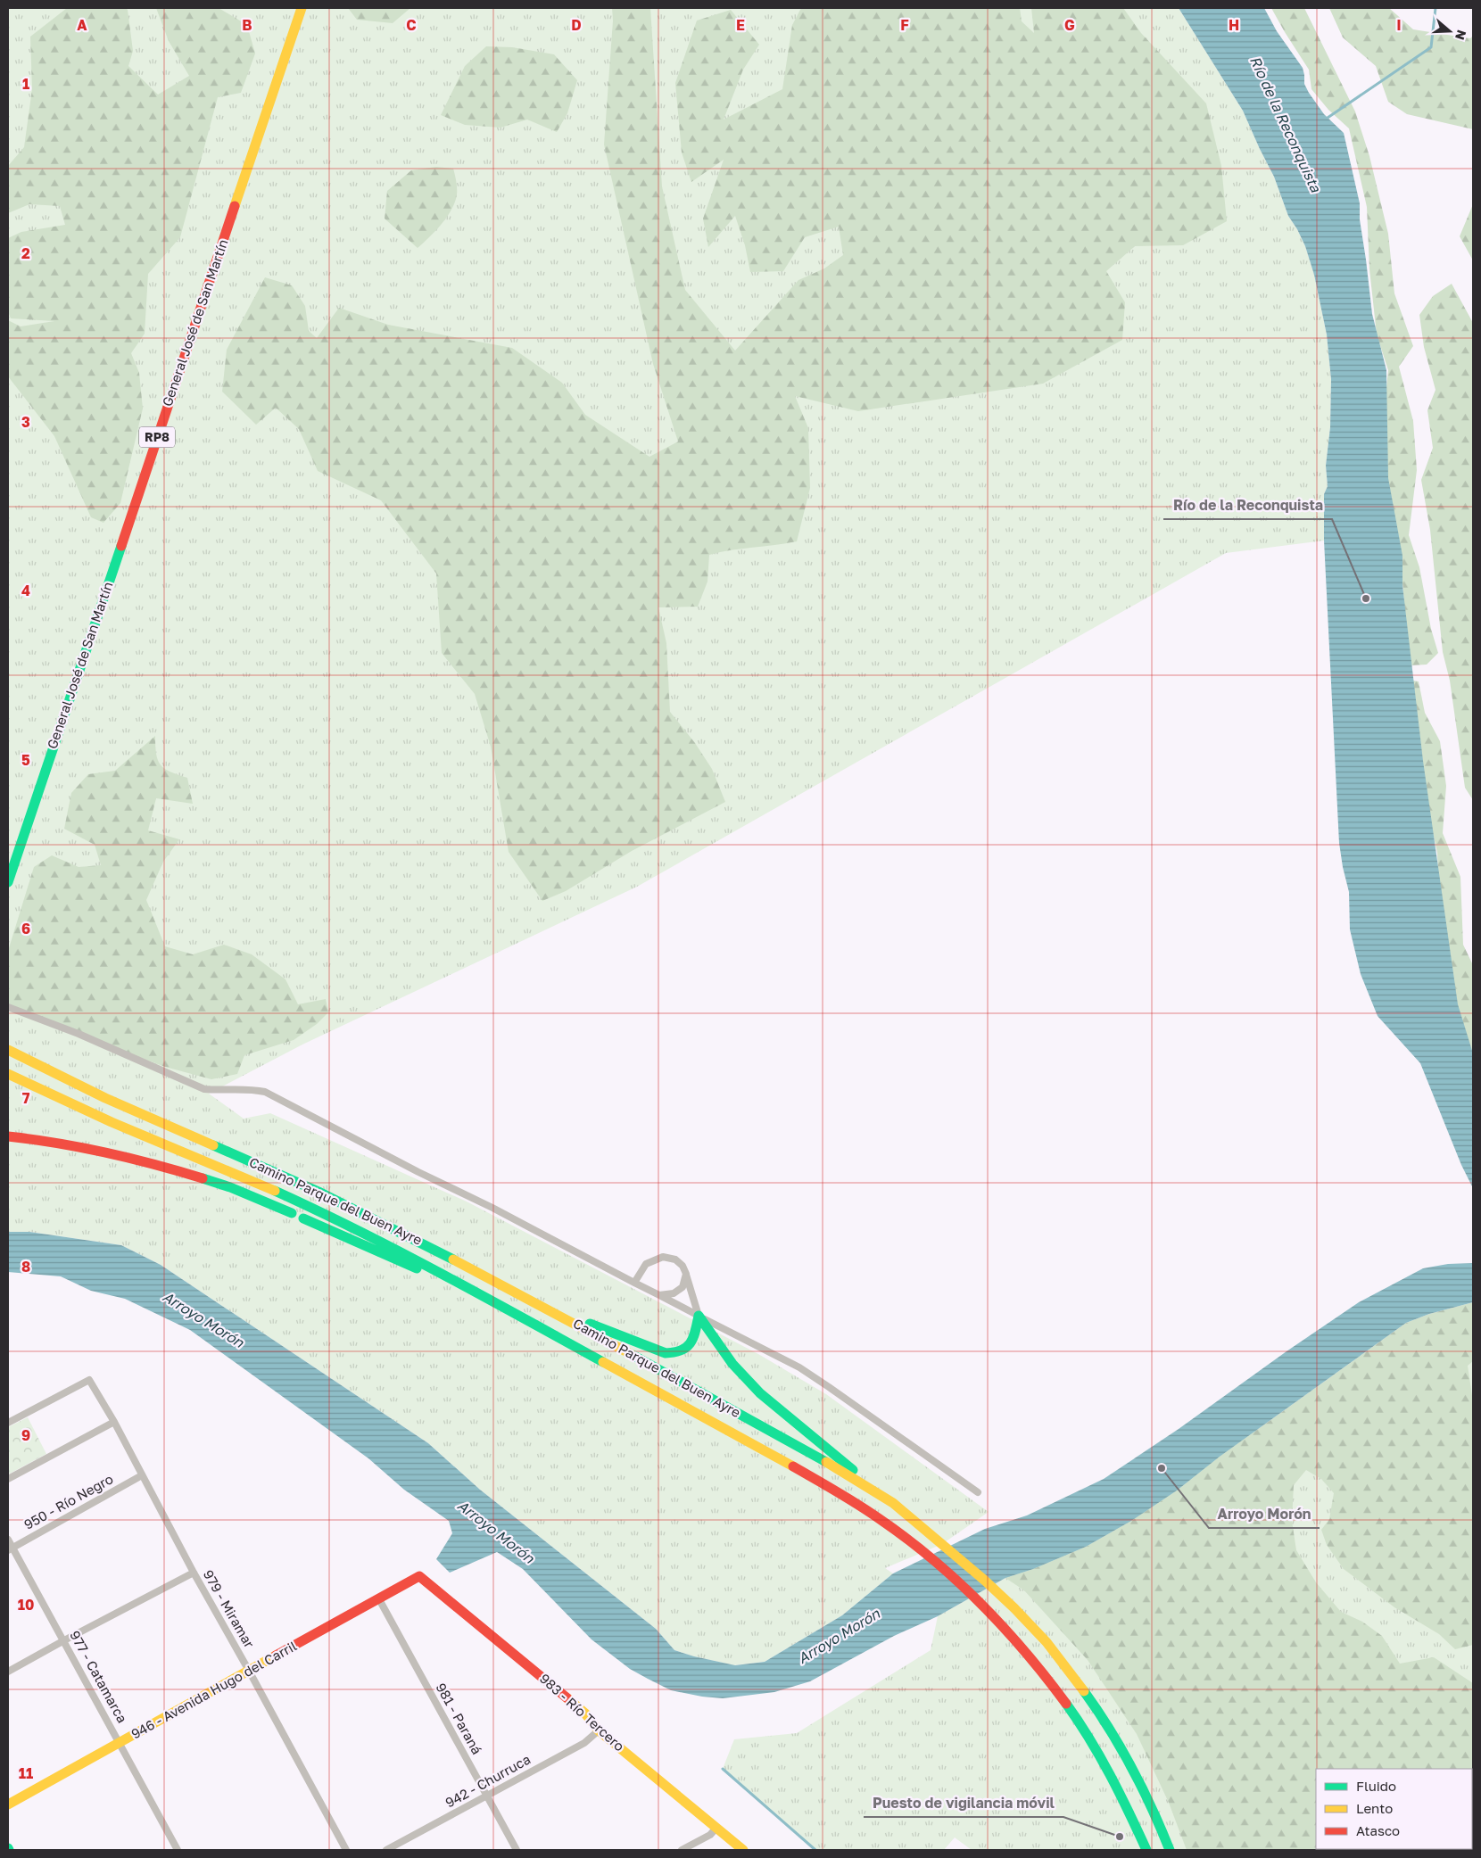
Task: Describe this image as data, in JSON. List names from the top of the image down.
{
  "streets": {
    "main road": [
      "General José de San Martín",
      "RP8",
      "Camino Parque del Buen Ayre",
      "946 - Avenida Hugo del Carril",
      "983 - Río Tercero"
    ],
    "street": [
      "950 - Río Negro",
      "979 - Miramar",
      "977 - Catamarca",
      "981 - Paraná",
      "942 - Churruca"
    ]
  },
  "crossings": [
    ["950 - Río Negro", "979 - Miramar"],
    ["950 - Río Negro", "977 - Catamarca"],
    ["979 - Miramar", "946 - Avenida Hugo del Carril"],
    ["977 - Catamarca", "946 - Avenida Hugo del Carril"],
    ["946 - Avenida Hugo del Carril", "983 - Río Tercero"],
    ["946 - Avenida Hugo del Carril", "981 - Paraná"],
    ["983 - Río Tercero", "942 - Churruca"],
    ["981 - Paraná", "942 - Churruca"]
  ],
  "water": ["Río de la Reconquista", "Arroyo Morón"],
  "places": ["Río de la Reconquista", "Arroyo Morón", "Puesto de vigilancia móvil"],
  "legend": ["Fluido", "Lento", "Atasco"],
  "north": "right",
  "grid": {
    "columns": [
      "A",
      "B",
      "C",
      "D",
      "E",
      "F",
      "G",
      "H",
      "I"
    ],
    "rows": [
      "1",
      "2",
      "3",
      "4",
      "5",
      "6",
      "7",
      "8",
      "9",
      "10",
      "11"
    ]
  }
}
